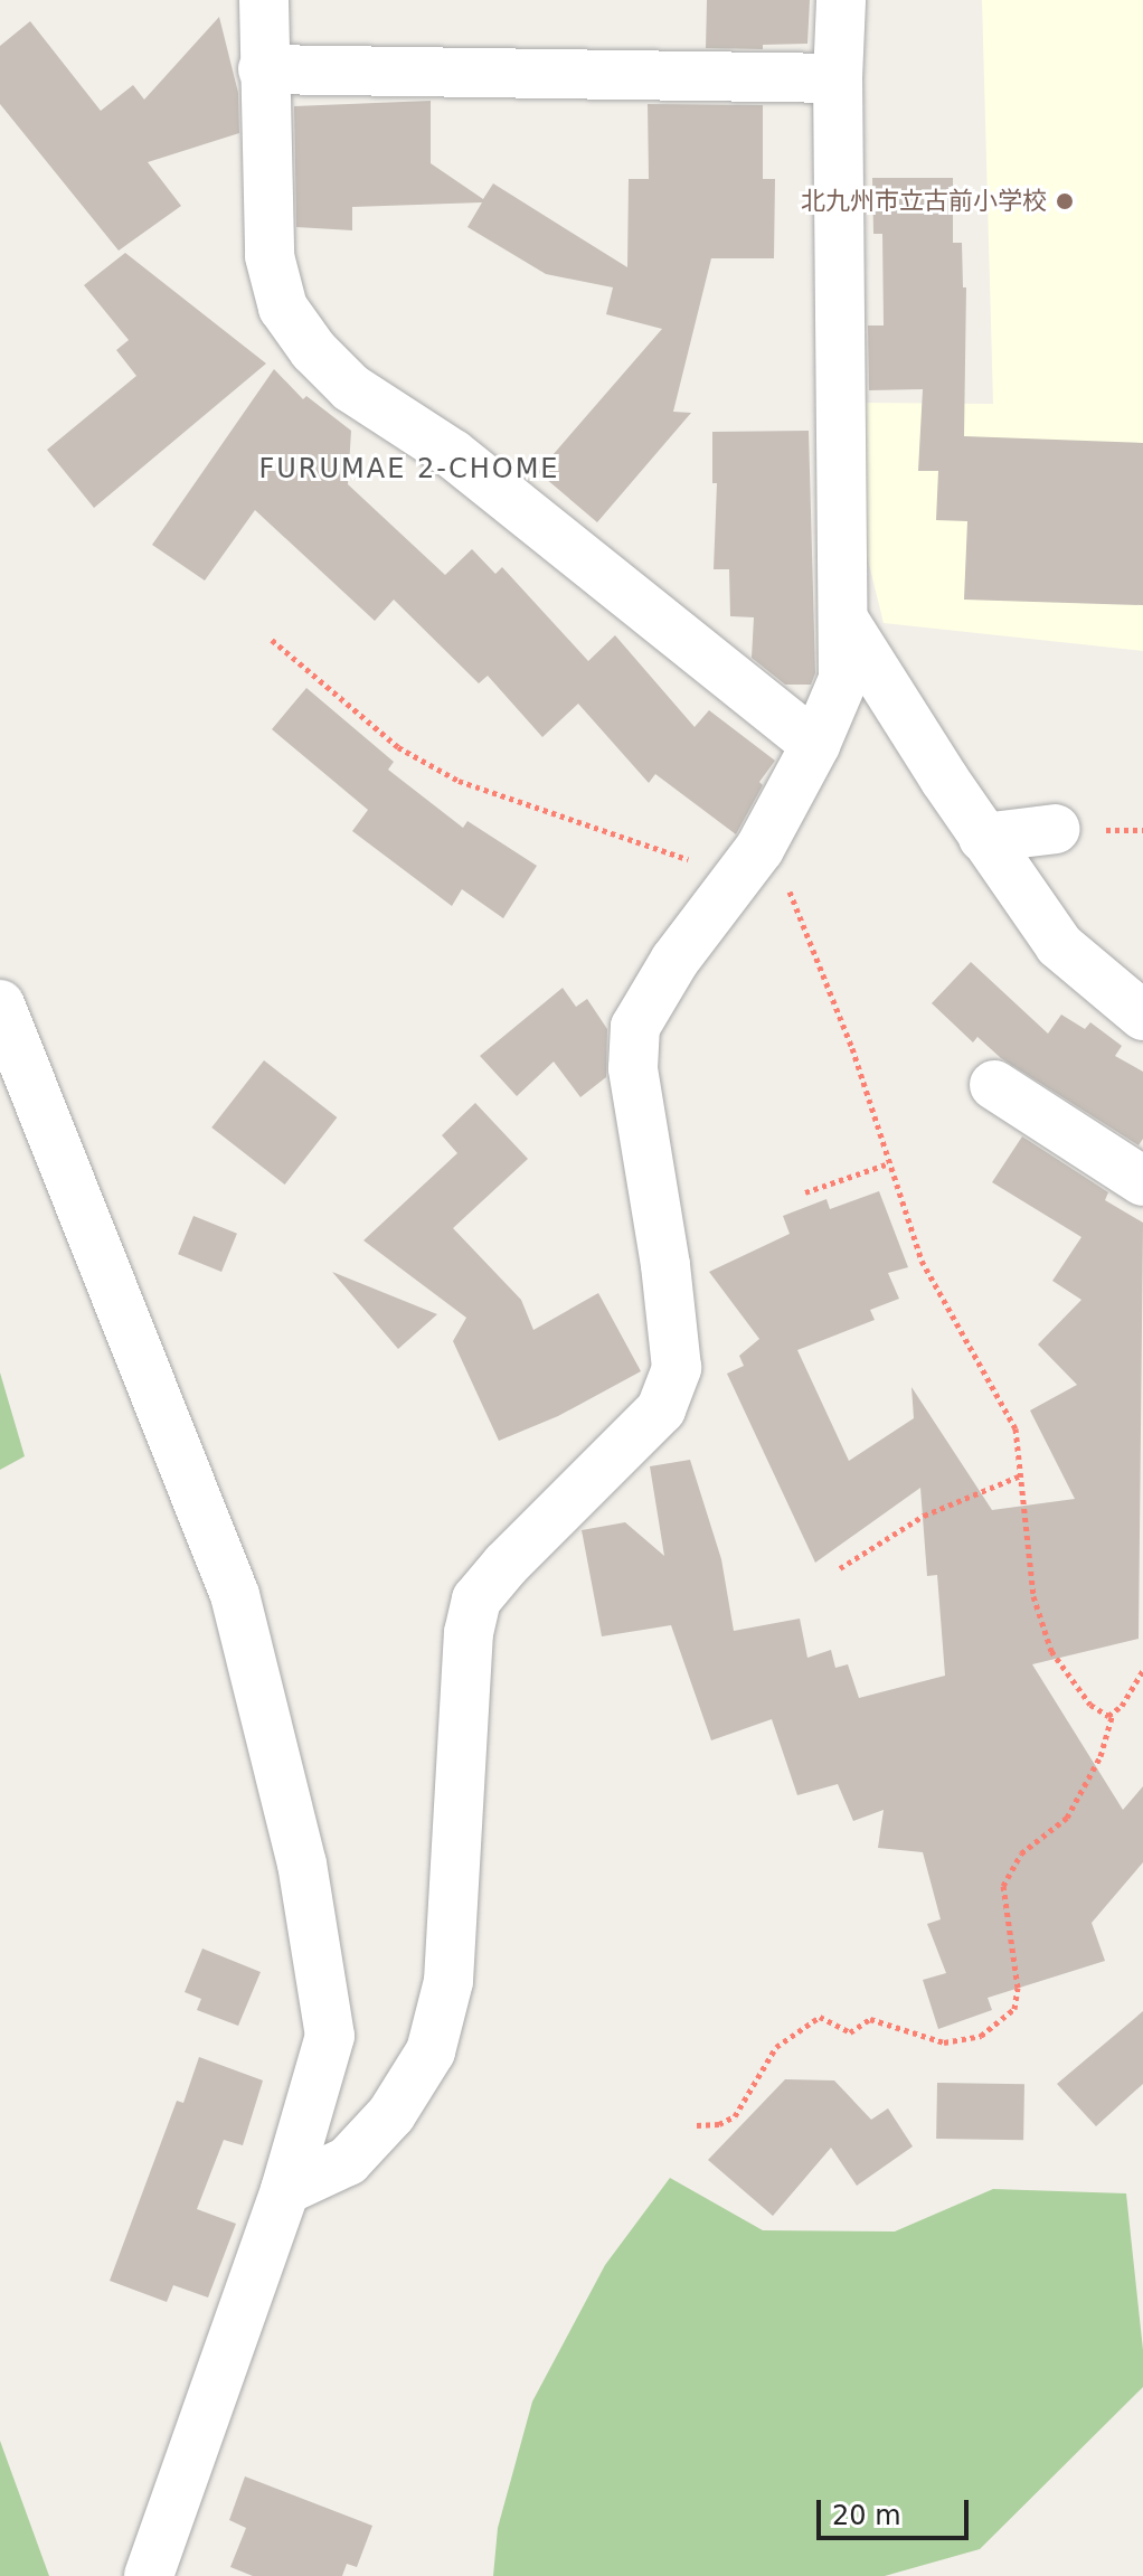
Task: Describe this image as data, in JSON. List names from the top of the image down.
{
  "districts": ["FURUMAE 2-CHOME"],
  "places": ["北九州市立古前小学校"],
  "scale_bar": "20 m"
}
